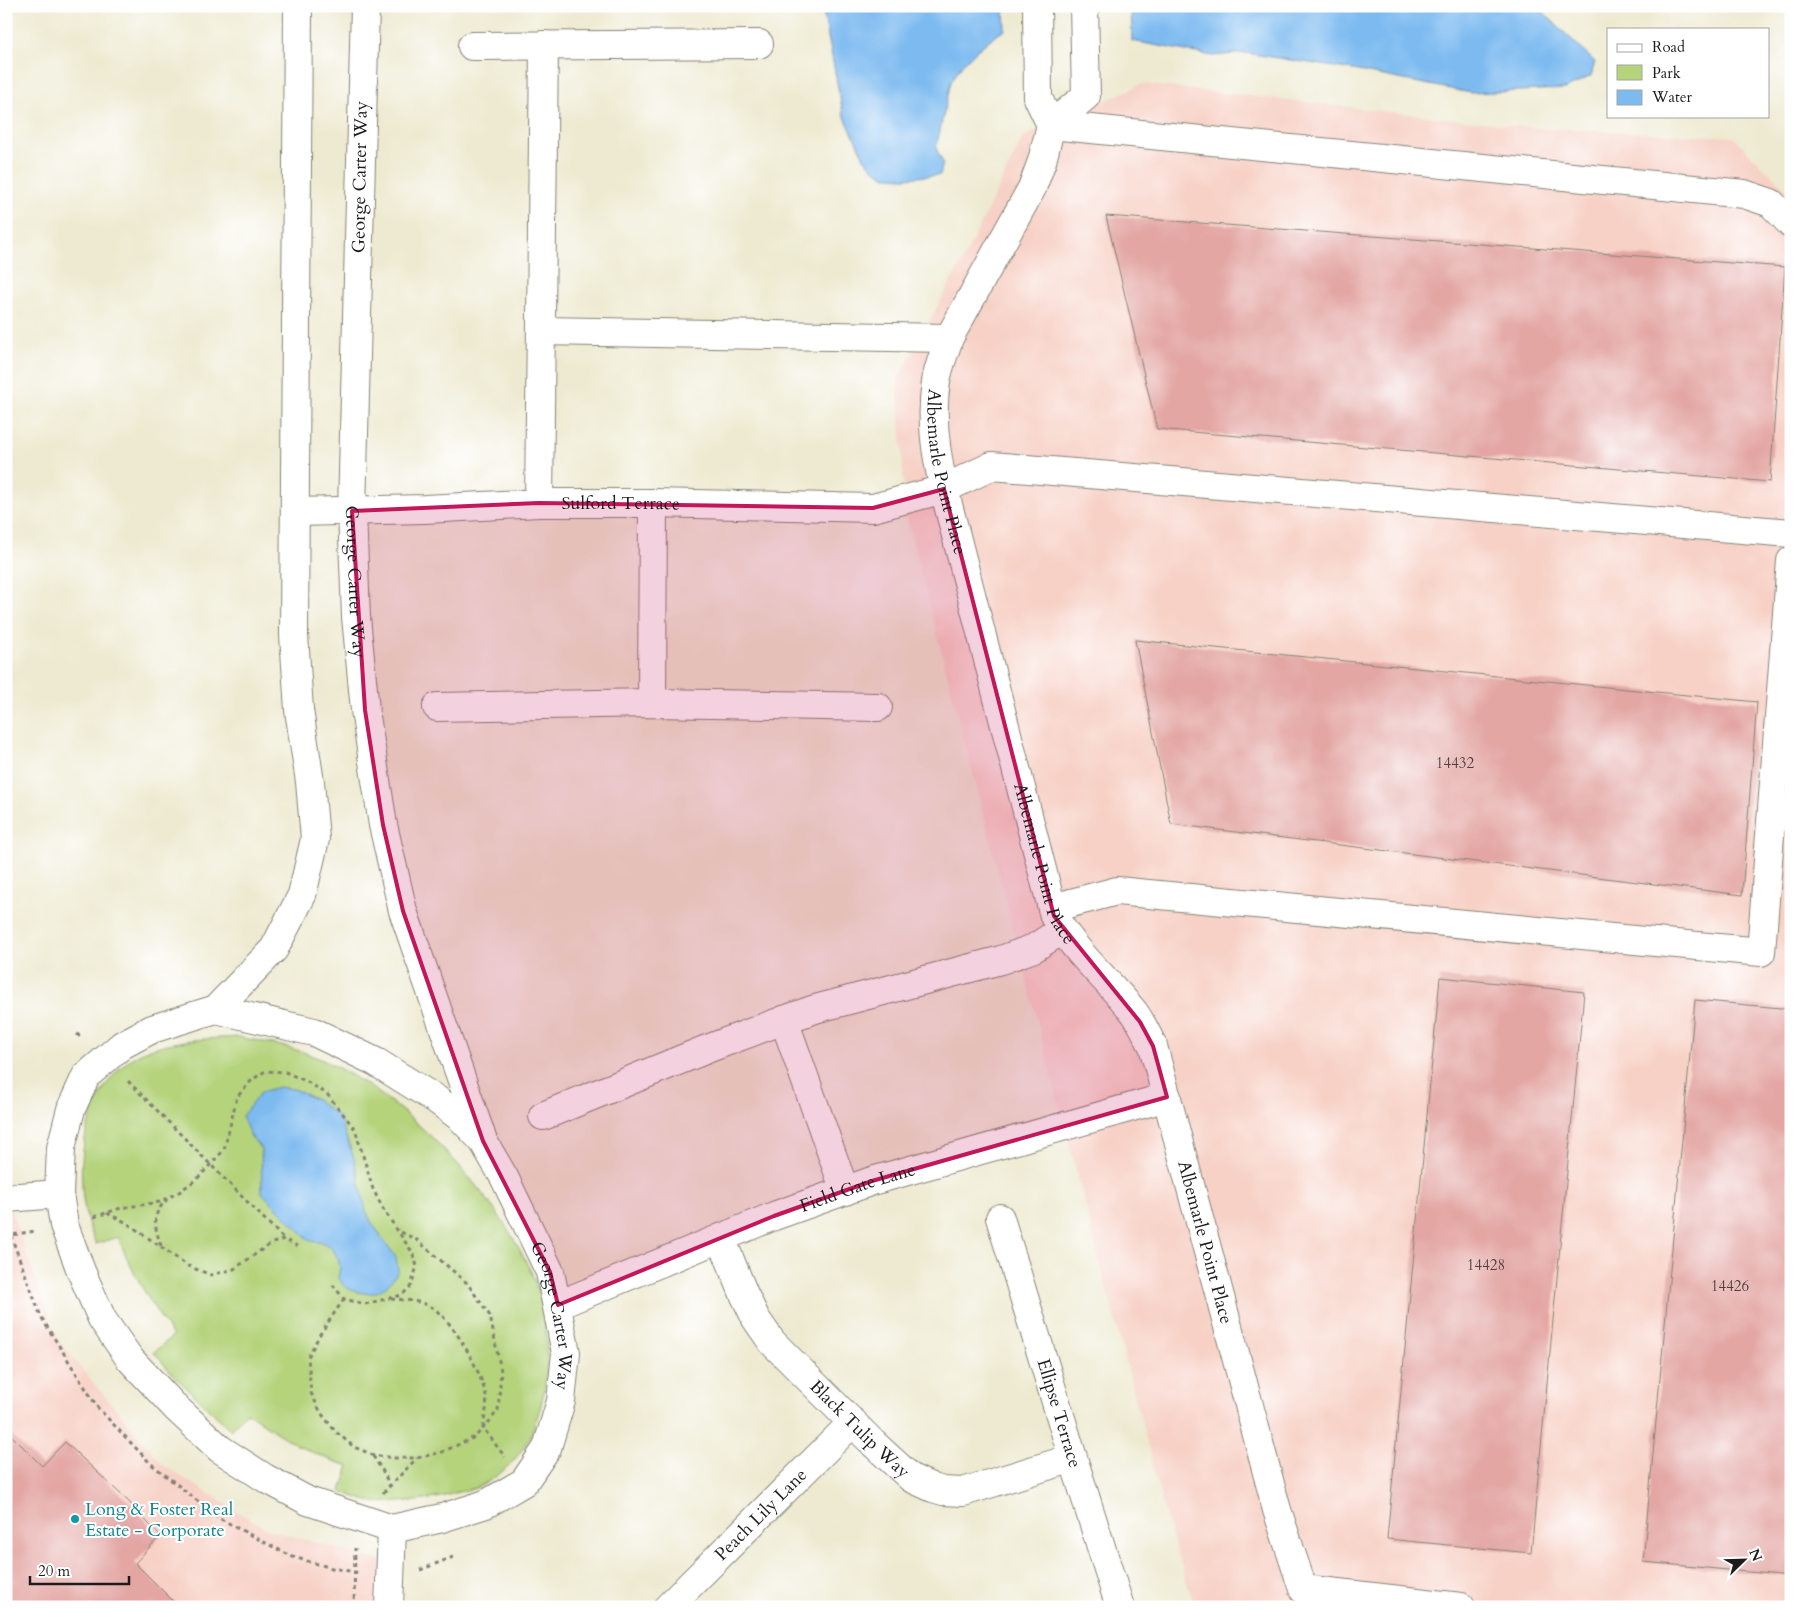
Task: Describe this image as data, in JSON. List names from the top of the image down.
{
  "streets": {
    "street": [
      "George Carter Way",
      "Albemarle Point Place",
      "Sulford Terrace",
      "Field Gate Lane",
      "Ellipse Terrace",
      "Black Tulip Way",
      "Peach Lily Lane"
    ]
  },
  "crossings": [
    ["George Carter Way", "Sulford Terrace"],
    ["George Carter Way", "Field Gate Lane"],
    ["Albemarle Point Place", "Sulford Terrace"],
    ["Albemarle Point Place", "Field Gate Lane"],
    ["Field Gate Lane", "Black Tulip Way"],
    ["Ellipse Terrace", "Black Tulip Way"],
    ["Black Tulip Way", "Peach Lily Lane"]
  ],
  "places": ["Long & Foster Real Estate - Corporate"],
  "house_numbers": ["14432", "14428", "14426"],
  "legend": ["Road", "Park", "Water"],
  "scale_bar": "20 m",
  "north": "top right"
}
